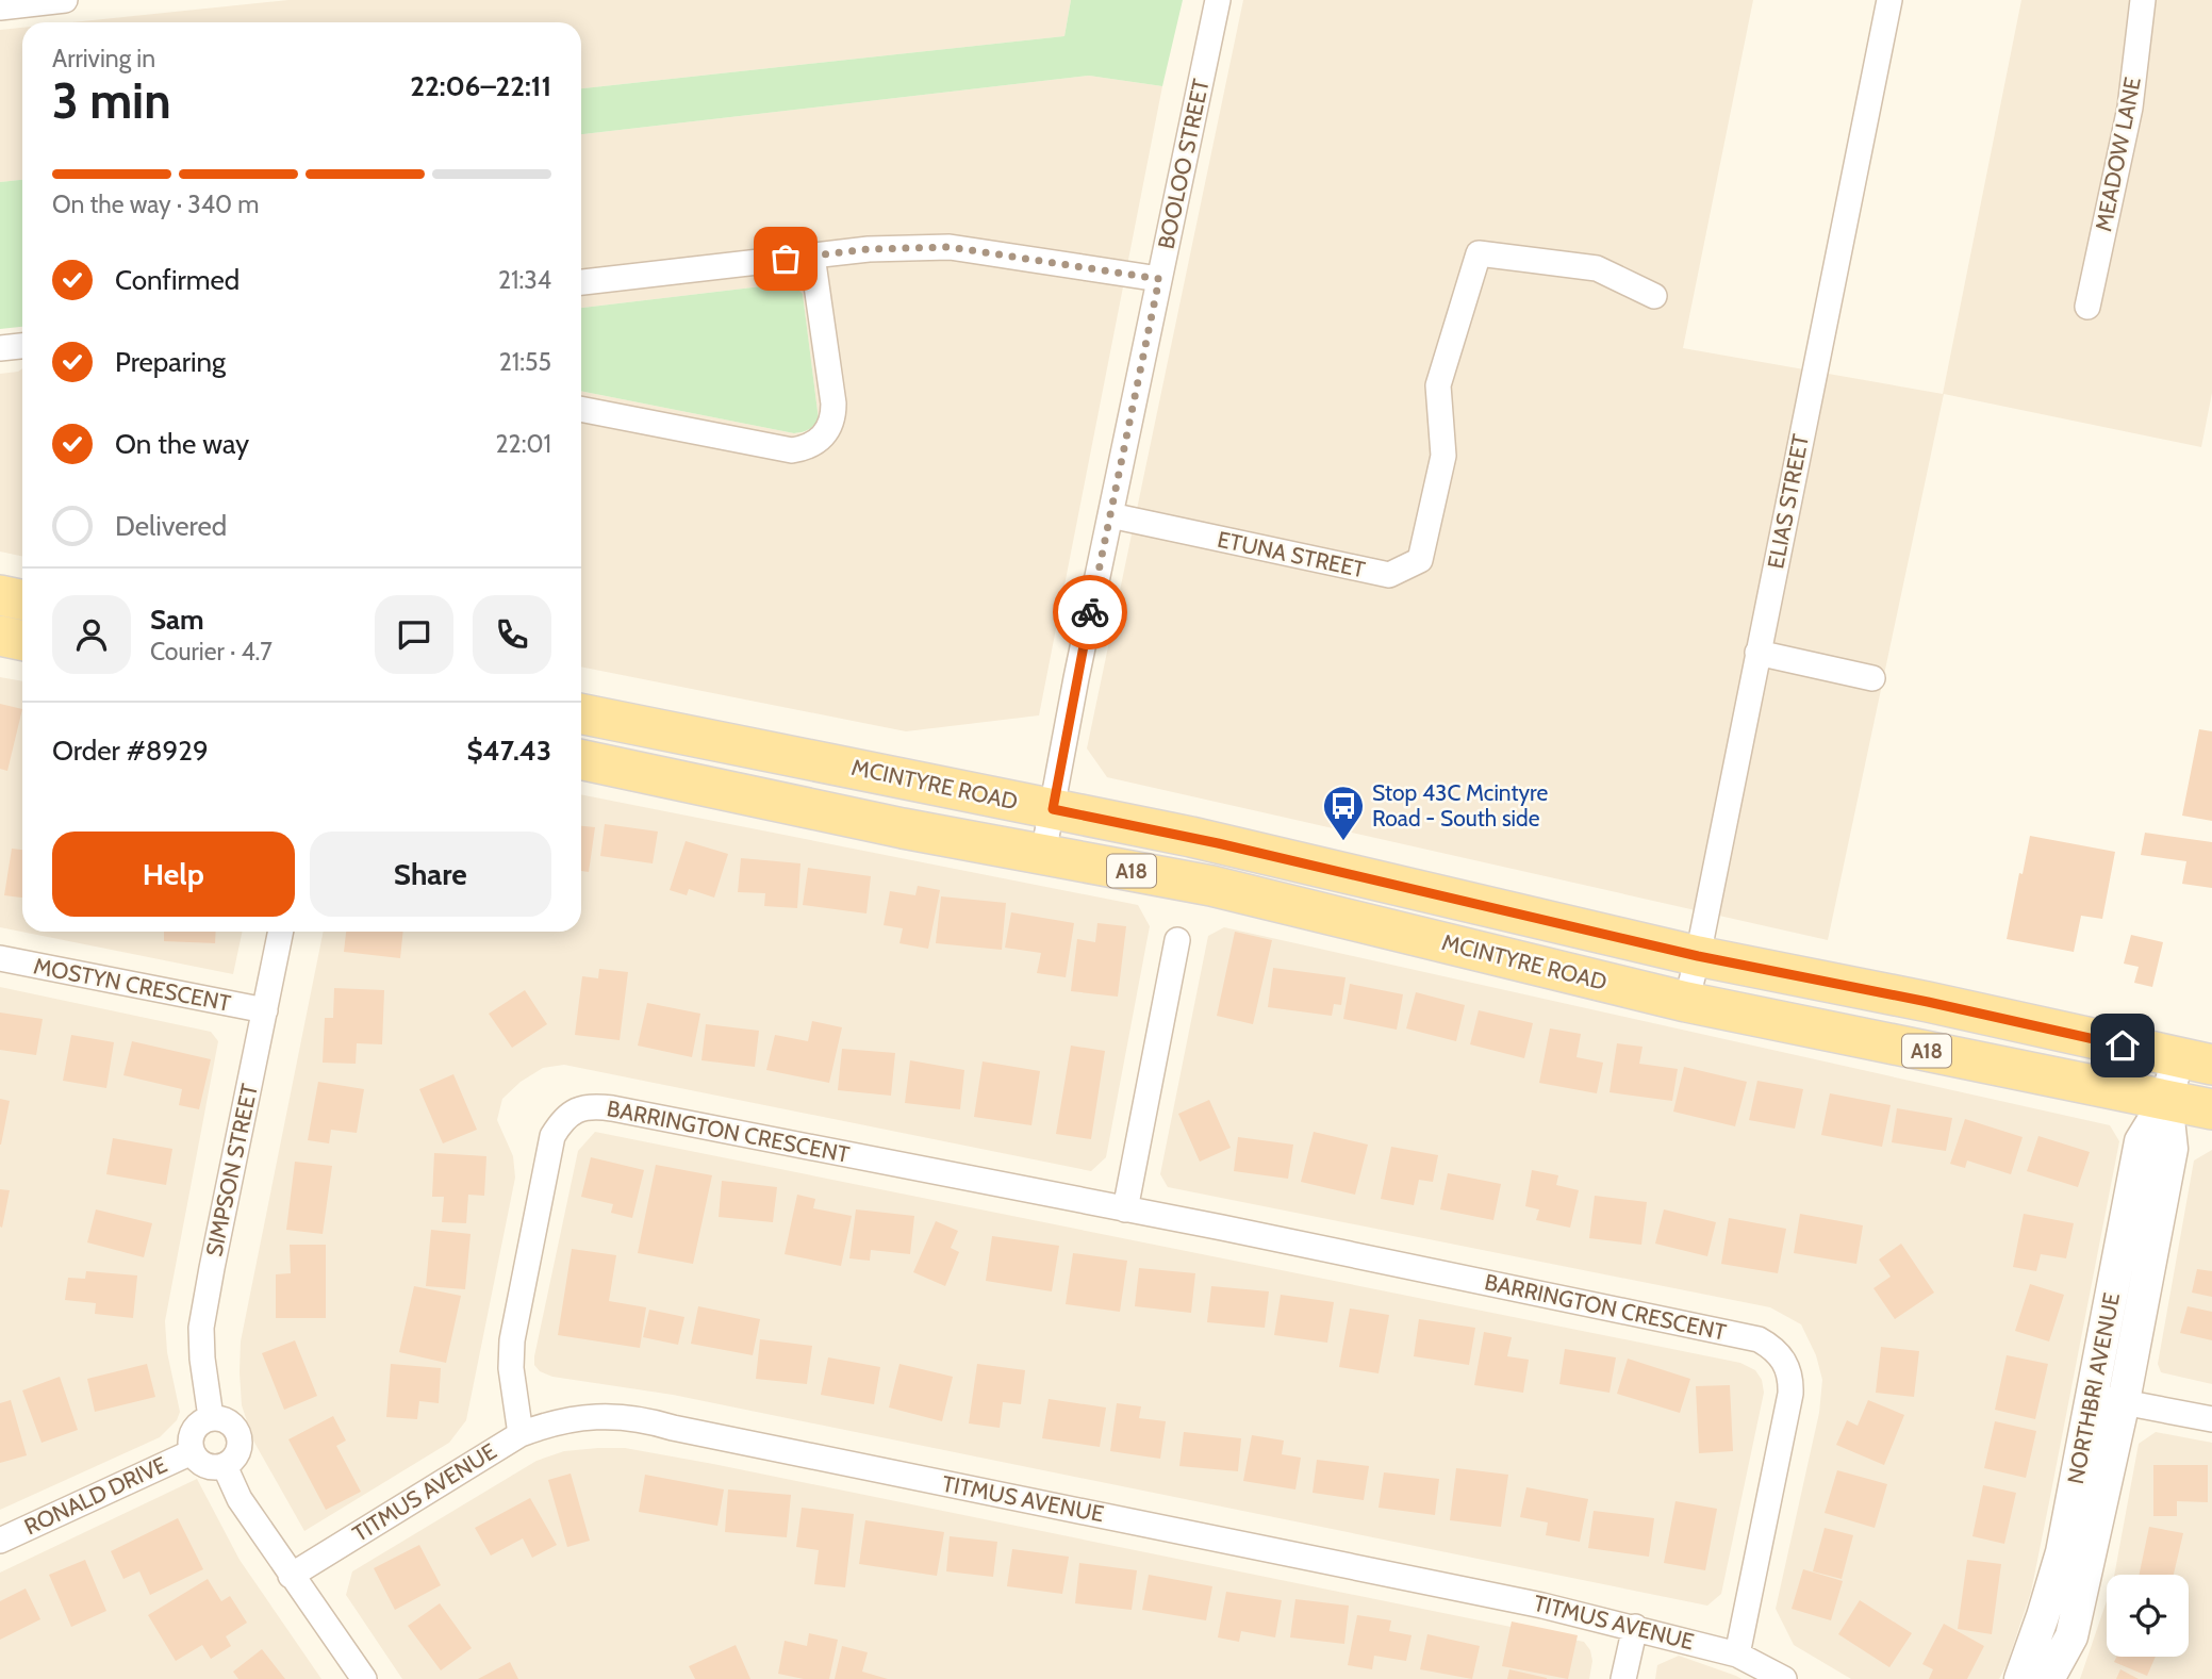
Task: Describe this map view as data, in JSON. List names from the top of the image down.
{
  "streets": {
    "main road": ["MCINTYRE ROAD", "A18"],
    "street": [
      "MEADOW LANE",
      "BOOLOO STREET",
      "ELIAS STREET",
      "ETUNA STREET",
      "MOSTYN CRESCENT",
      "BARRINGTON CRESCENT",
      "SIMPSON STREET",
      "NORTHBRI AVENUE",
      "TITMUS AVENUE",
      "RONALD DRIVE"
    ]
  },
  "crossings": [
    ["BOOLOO STREET", "ETUNA STREET"],
    ["BOOLOO STREET", "MCINTYRE ROAD"],
    ["ELIAS STREET", "MCINTYRE ROAD"],
    ["MCINTYRE ROAD", "NORTHBRI AVENUE"],
    ["MOSTYN CRESCENT", "SIMPSON STREET"],
    ["BARRINGTON CRESCENT", "TITMUS AVENUE"],
    ["SIMPSON STREET", "RONALD DRIVE"]
  ],
  "places": {
    "bus stop": ["Stop 43C Mcintyre Road - South side"]
  },
  "page": {
    "heading": ["3 min", "Arriving in", "22:06–22:11"],
    "panel": [
      "Sam",
      "Courier · 4.7",
      "Order #8929",
      "$47.43"
    ],
    "bar": "On the way · 340 m",
    "list": [
      ["Confirmed", "21:34"],
      ["Preparing", "21:55"],
      ["On the way", "22:01"],
      "Delivered"
    ],
    "buttons": ["Help", "Share"]
  }
}
